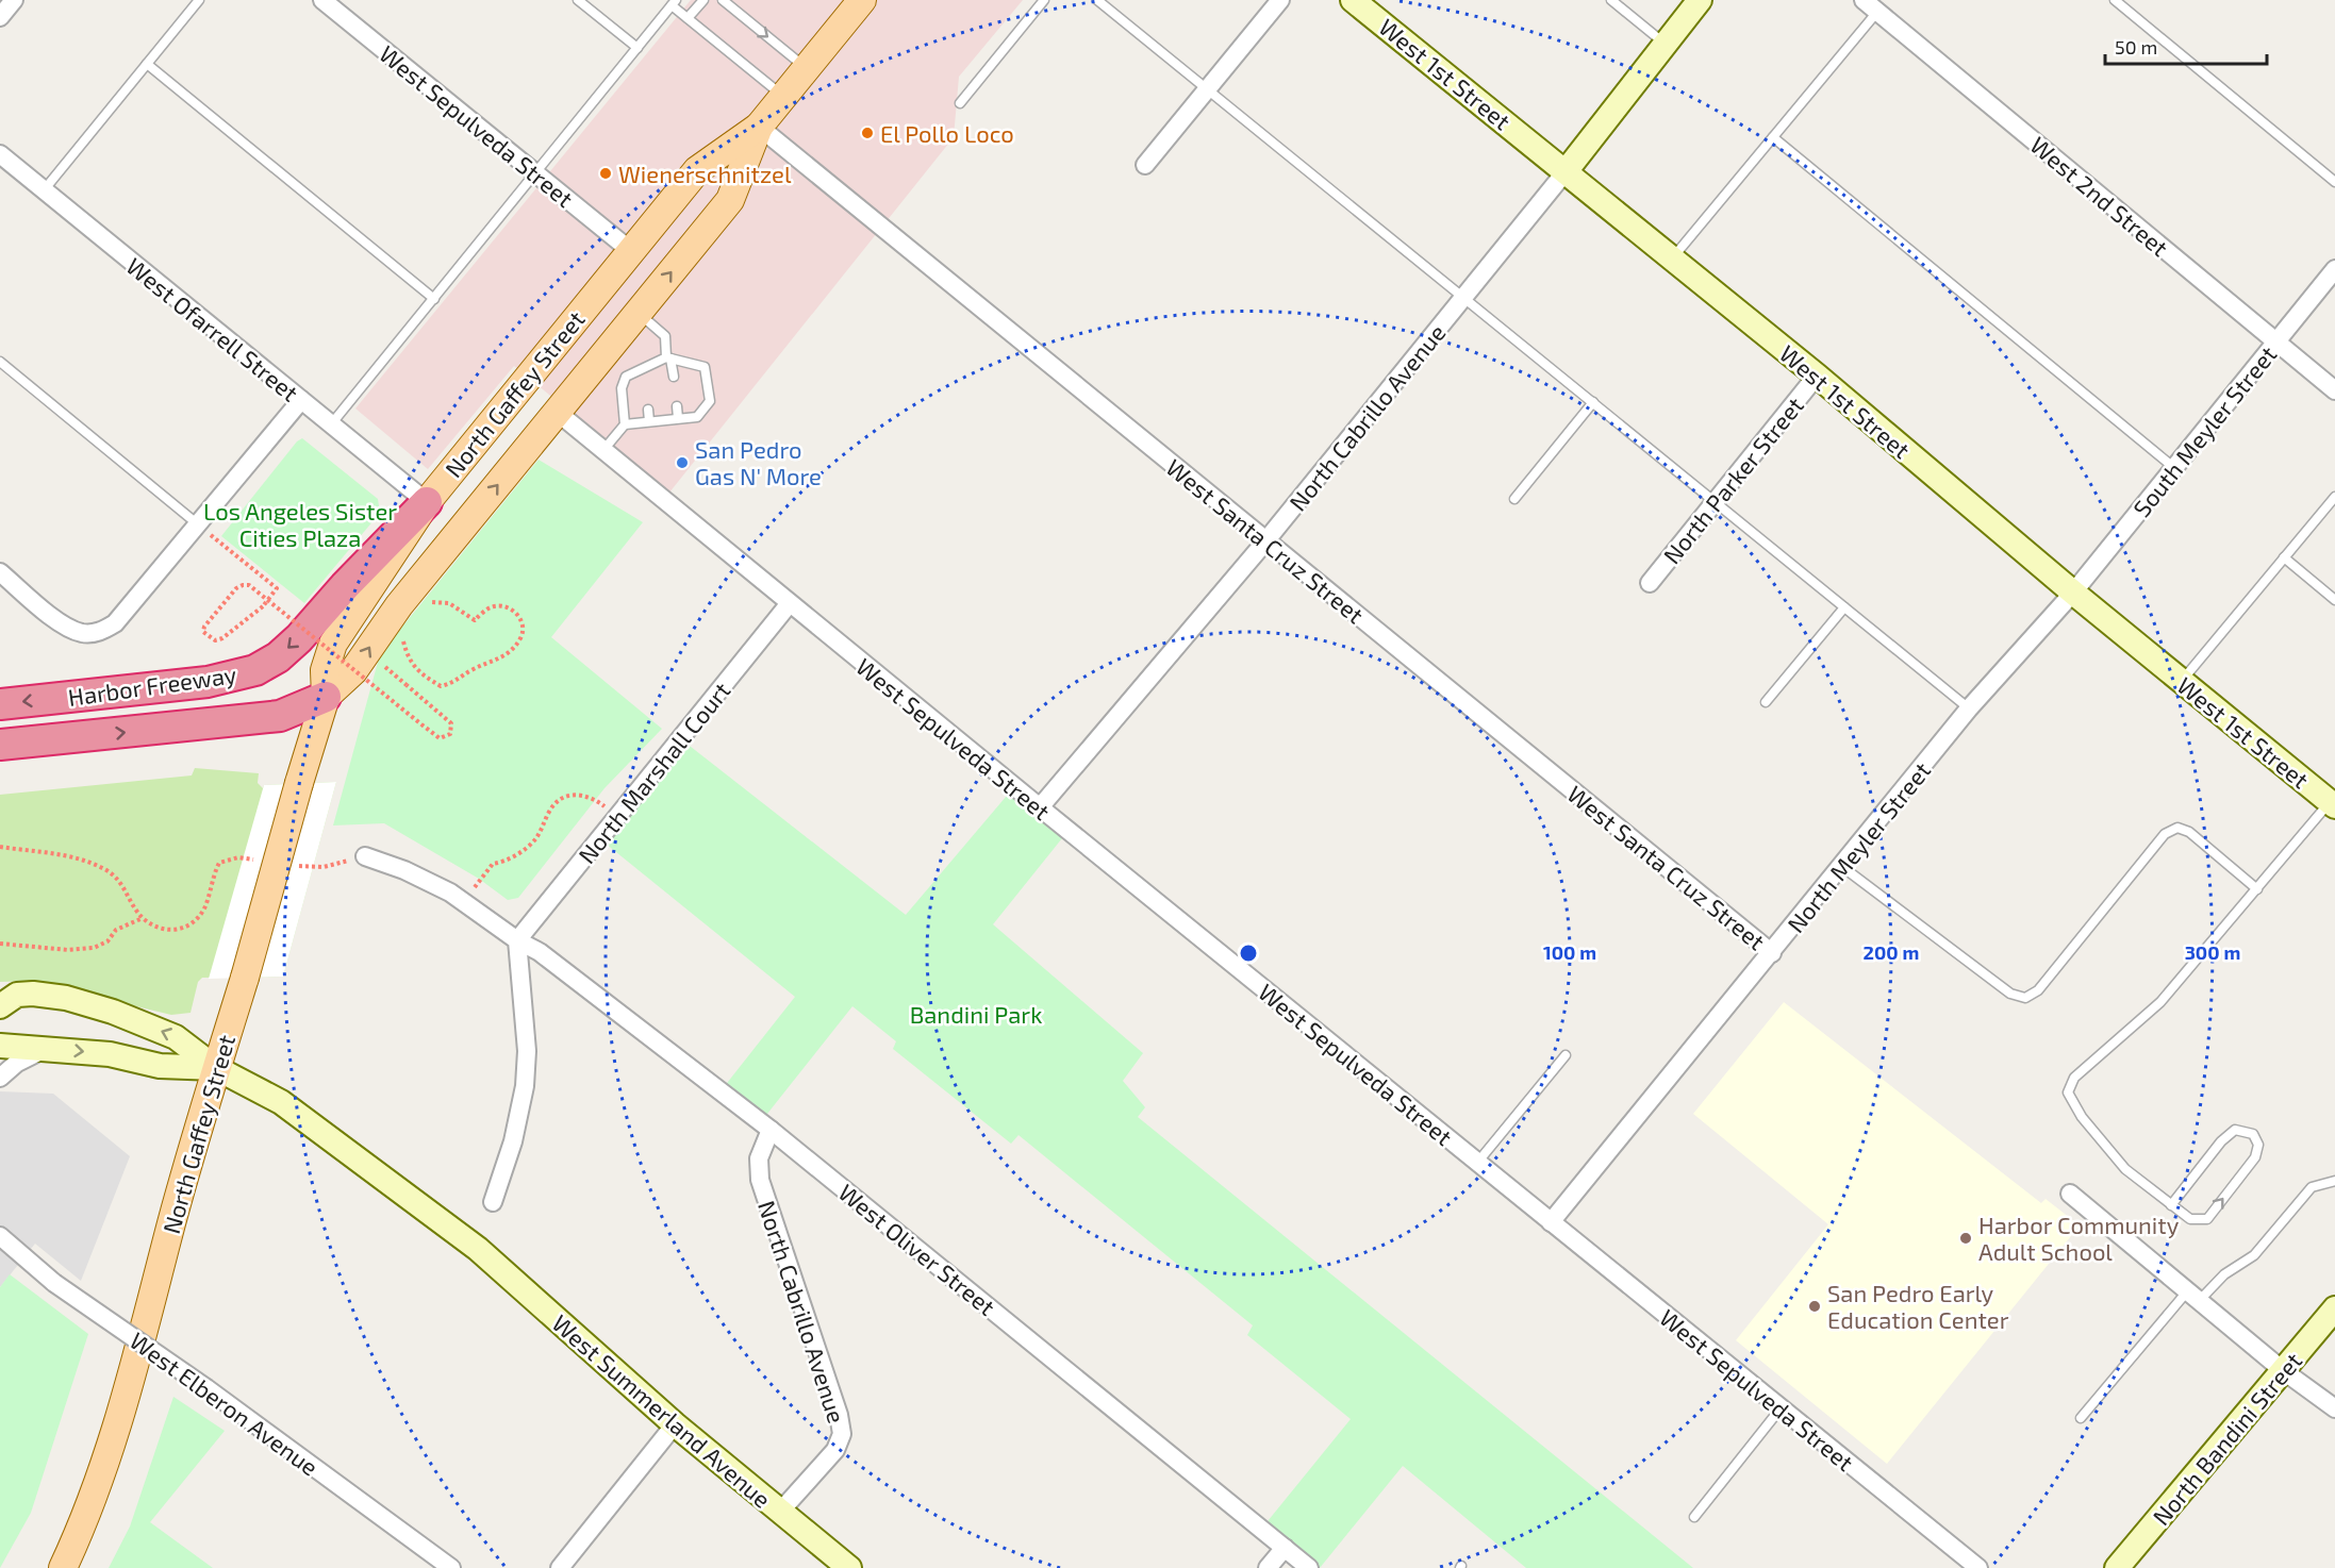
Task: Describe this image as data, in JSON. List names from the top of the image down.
{
  "streets": {
    "highway": ["Harbor Freeway"],
    "main road": ["North Gaffey Street"],
    "street": [
      "West 1st Street",
      "West Sepulveda Street",
      "West 2nd Street",
      "West Ofarrell Street",
      "North Cabrillo Avenue",
      "South Meyler Street",
      "North Parker Street",
      "West Santa Cruz Street",
      "North Marshall Court",
      "North Meyler Street",
      "West Oliver Street",
      "West Elberon Avenue",
      "West Summerland Avenue",
      "North Bandini Street"
    ]
  },
  "crossings": [
    ["West 1st Street", "North Cabrillo Avenue"],
    ["West 1st Street", "South Meyler Street"],
    ["West 1st Street", "North Parker Street"],
    ["West 1st Street", "North Meyler Street"],
    ["West Sepulveda Street", "North Gaffey Street"],
    ["West Sepulveda Street", "North Cabrillo Avenue"],
    ["West Sepulveda Street", "North Marshall Court"],
    ["West Sepulveda Street", "North Meyler Street"],
    ["West 2nd Street", "South Meyler Street"],
    ["West Ofarrell Street", "North Gaffey Street"],
    ["West Ofarrell Street", "Harbor Freeway"],
    ["North Gaffey Street", "West Santa Cruz Street"],
    ["North Gaffey Street", "Harbor Freeway"],
    ["North Gaffey Street", "West Summerland Avenue"],
    ["North Cabrillo Avenue", "West Santa Cruz Street"],
    ["North Cabrillo Avenue", "West Oliver Street"],
    ["North Cabrillo Avenue", "West Summerland Avenue"],
    ["South Meyler Street", "North Meyler Street"],
    ["West Santa Cruz Street", "North Meyler Street"],
    ["North Marshall Court", "West Oliver Street"]
  ],
  "parks": ["Los Angeles Sister Cities Plaza", "Bandini Park"],
  "places": [
    "El Pollo Loco",
    "Wienerschnitzel",
    "San Pedro Gas N' More",
    "Harbor Community Adult School",
    "San Pedro Early Education Center"
  ],
  "scale_bar": "50 m",
  "rings": ["100 m", "200 m", "300 m"]
}
